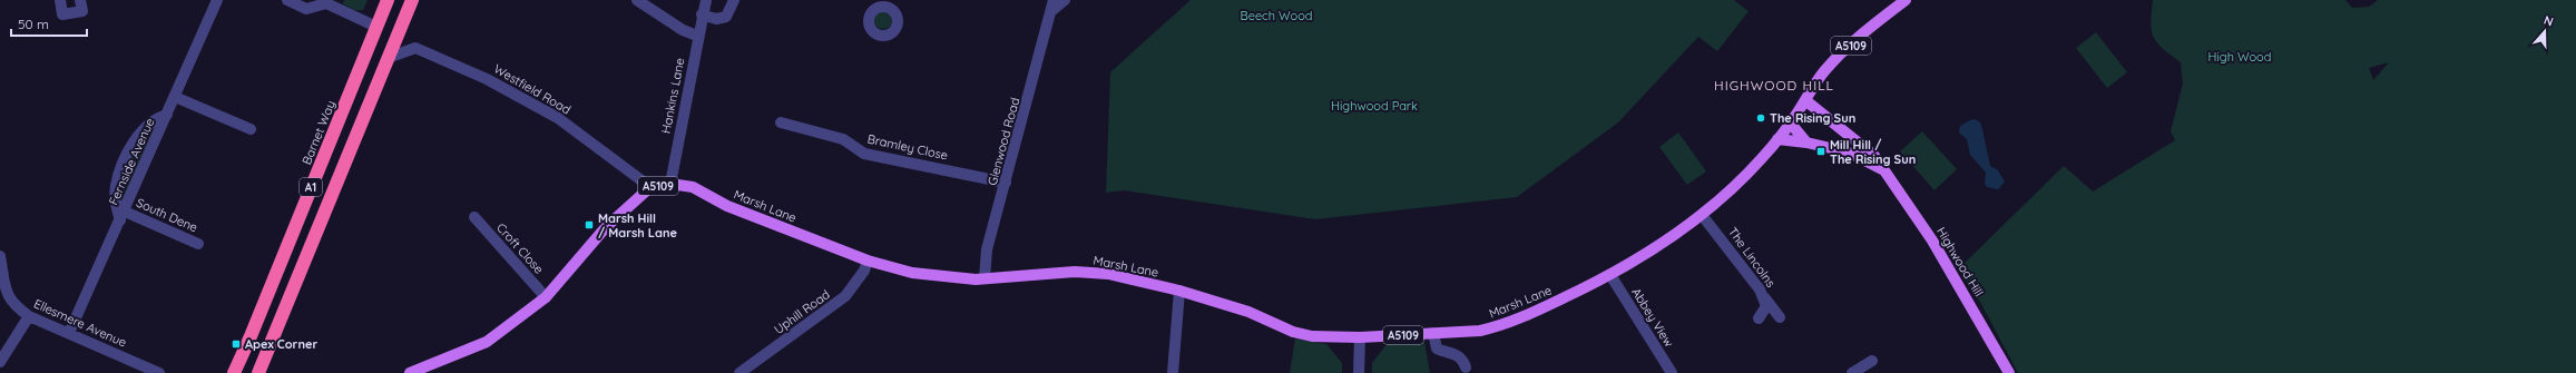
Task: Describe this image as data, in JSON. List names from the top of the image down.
{
  "streets": {
    "highway": ["Barnet Way", "A1"],
    "main road": ["A5109", "Marsh Lane", "Highwood Hill"],
    "street": [
      "Westfield Road",
      "Hankins Lane",
      "Glenwood Road",
      "Bramley Close",
      "Fernside Avenue",
      "South Dene",
      "Croft Close",
      "The Lincolns",
      "Uphill Road",
      "Abbey View",
      "Ellesmere Avenue"
    ]
  },
  "crossings": [
    ["A5109", "Marsh Lane"],
    ["A5109", "Highwood Hill"],
    ["Westfield Road", "A1"],
    ["Westfield Road", "Marsh Lane"],
    ["Hankins Lane", "Marsh Lane"],
    ["Glenwood Road", "Bramley Close"],
    ["Glenwood Road", "Marsh Lane"],
    ["Fernside Avenue", "South Dene"],
    ["Fernside Avenue", "Ellesmere Avenue"],
    ["Marsh Lane", "Croft Close"],
    ["Marsh Lane", "The Lincolns"],
    ["Marsh Lane", "Highwood Hill"],
    ["Marsh Lane", "Uphill Road"],
    ["Marsh Lane", "Abbey View"]
  ],
  "districts": ["HIGHWOOD HILL"],
  "parks": ["Beech Wood", "High Wood", "Highwood Park"],
  "places": {
    "other": ["The Rising Sun"],
    "transit": ["Mill Hill / The Rising Sun", "Marsh Hill / Marsh Lane", "Apex Corner"]
  },
  "scale_bar": "50 m",
  "north": "top"
}
